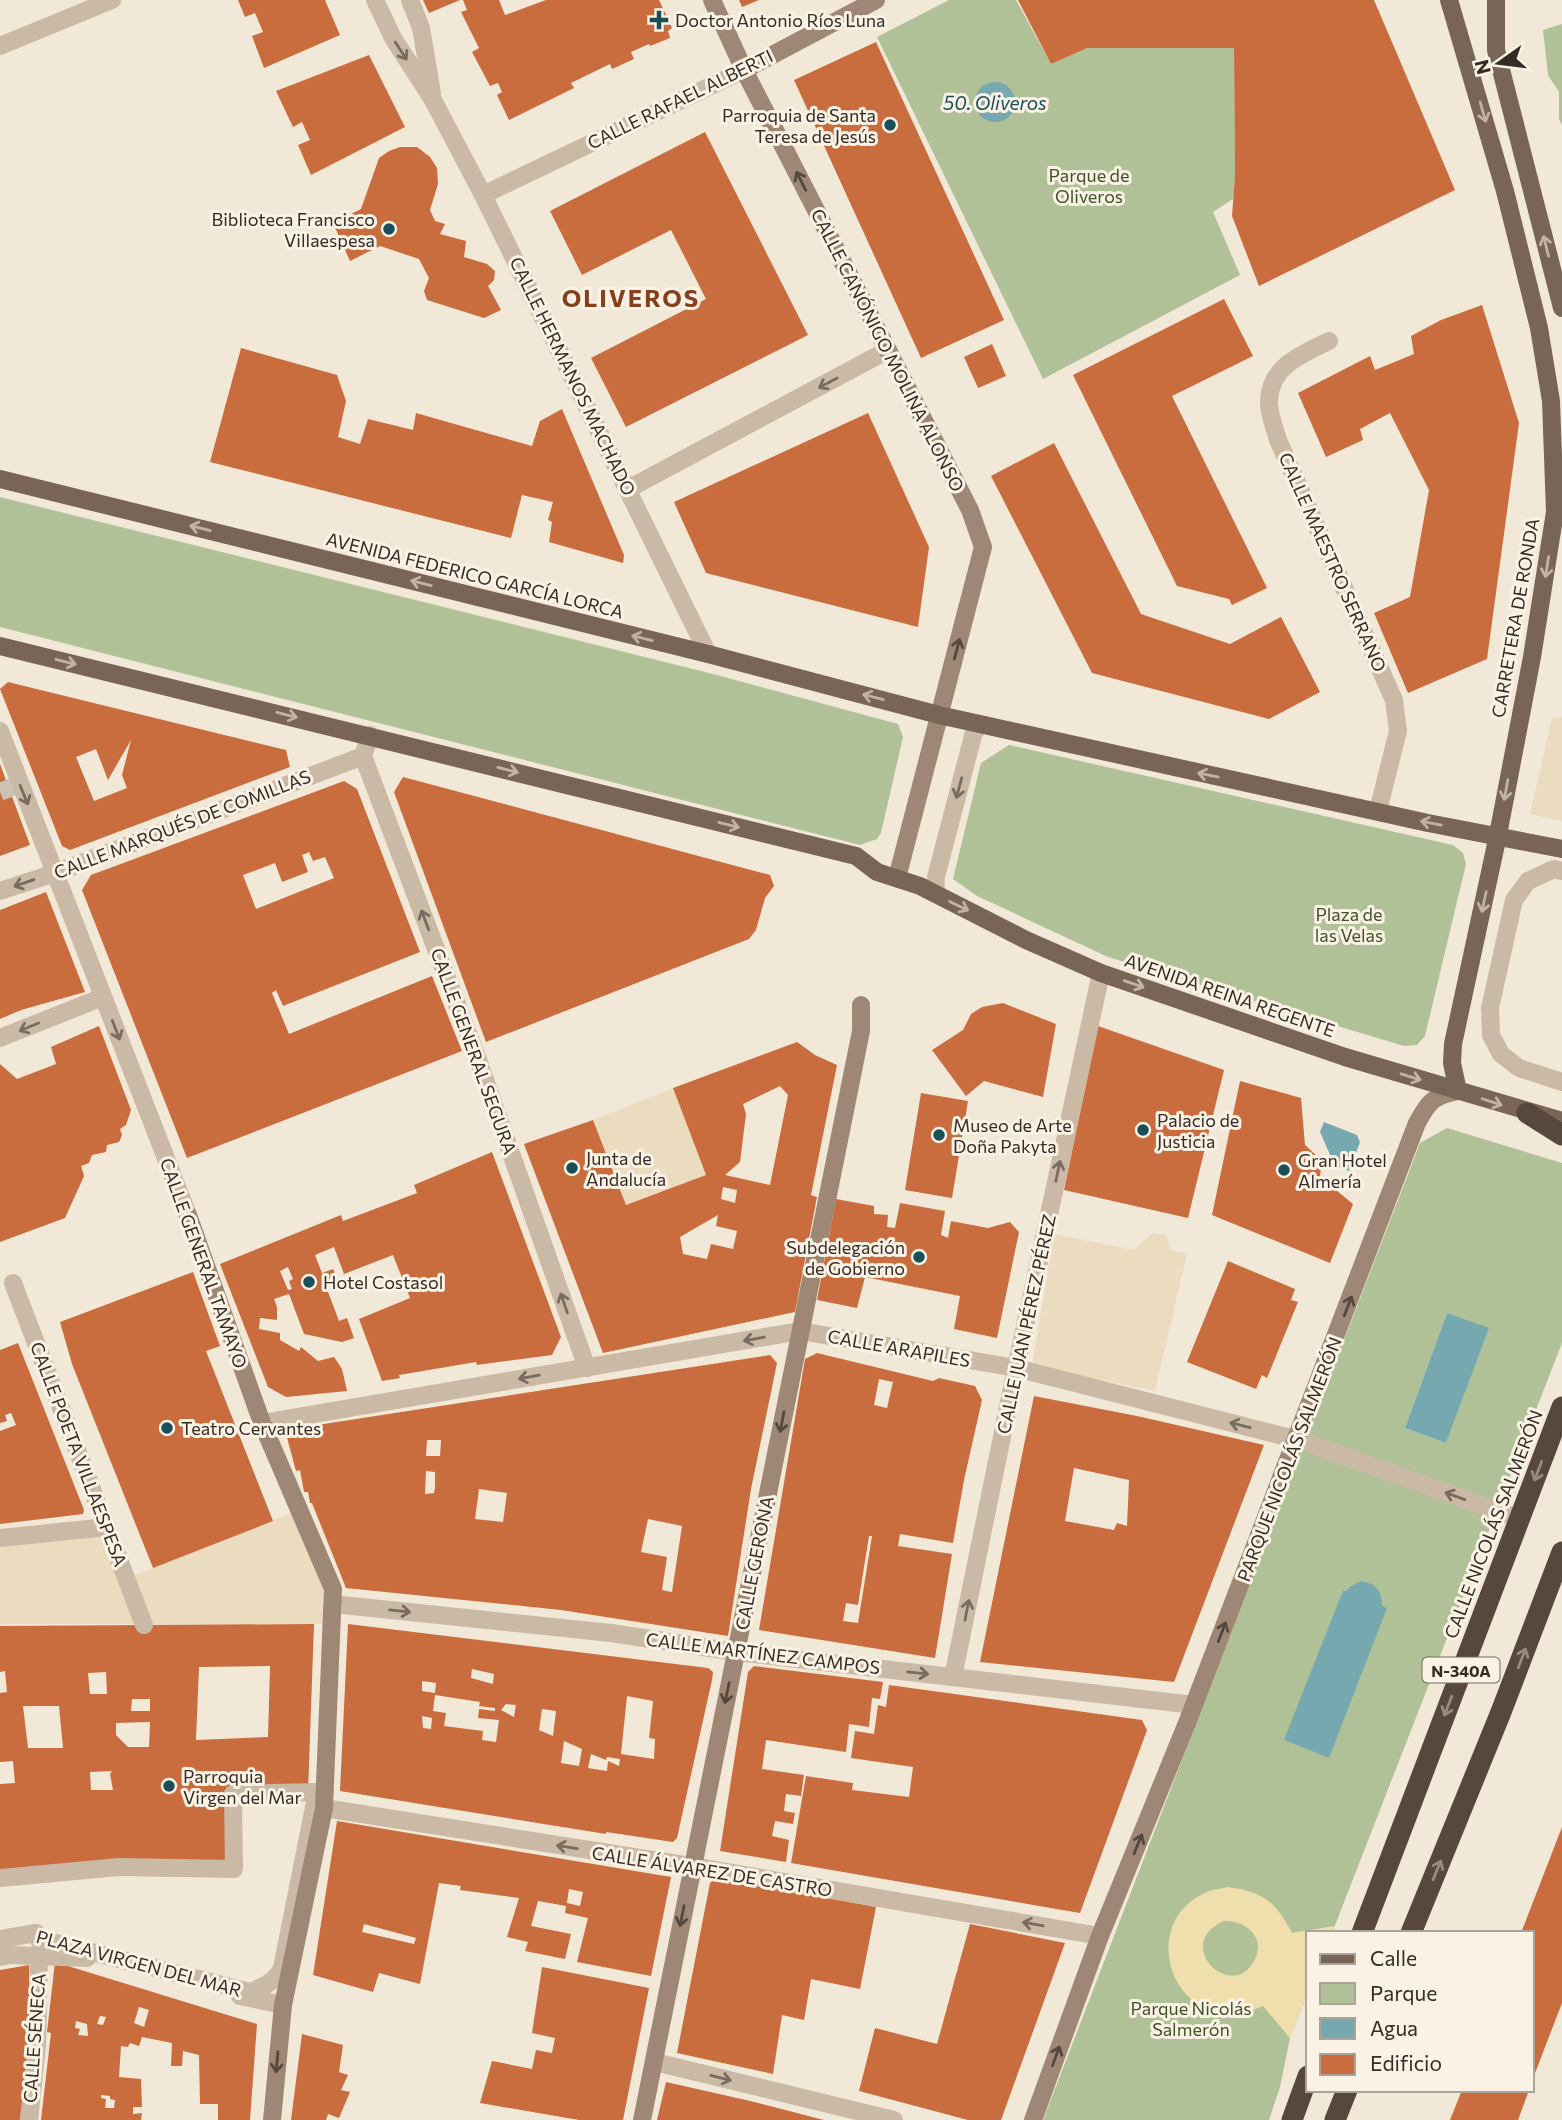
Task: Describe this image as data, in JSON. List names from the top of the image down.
{
  "streets": {
    "highway": ["CALLE NICOLÁS SALMERÓN", "N-340A"],
    "main road": ["AVENIDA FEDERICO GARCÍA LORCA", "CARRETERA DE RONDA", "AVENIDA REINA REGENTE"],
    "street": [
      "CALLE RAFAEL ALBERTI",
      "CALLE CANÓNIGO MOLINA ALONSO",
      "CALLE HERMANOS MACHADO",
      "CALLE MAESTRO SERRANO",
      "CALLE MARQUÉS DE COMILLAS",
      "CALLE GENERAL SEGURA",
      "CALLE GENERAL TAMAYO",
      "CALLE JUAN PÉREZ PÉREZ",
      "CALLE ARAPILES",
      "CALLE POETA VILLAESPESA",
      "PARQUE NICOLÁS SALMERÓN",
      "CALLE GERONA",
      "CALLE MARTÍNEZ CAMPOS",
      "CALLE ÁLVAREZ DE CASTRO",
      "PLAZA VIRGEN DEL MAR",
      "CALLE SÉNECA"
    ]
  },
  "crossings": [
    ["CALLE RAFAEL ALBERTI", "CALLE CANÓNIGO MOLINA ALONSO"],
    ["CALLE RAFAEL ALBERTI", "CALLE HERMANOS MACHADO"],
    ["CALLE CANÓNIGO MOLINA ALONSO", "AVENIDA FEDERICO GARCÍA LORCA"],
    ["CALLE CANÓNIGO MOLINA ALONSO", "AVENIDA REINA REGENTE"],
    ["CALLE HERMANOS MACHADO", "AVENIDA FEDERICO GARCÍA LORCA"],
    ["CARRETERA DE RONDA", "AVENIDA REINA REGENTE"],
    ["CARRETERA DE RONDA", "PARQUE NICOLÁS SALMERÓN"],
    ["CALLE MARQUÉS DE COMILLAS", "CALLE GENERAL SEGURA"],
    ["CALLE MARQUÉS DE COMILLAS", "CALLE GENERAL TAMAYO"],
    ["AVENIDA REINA REGENTE", "CALLE JUAN PÉREZ PÉREZ"],
    ["AVENIDA REINA REGENTE", "PARQUE NICOLÁS SALMERÓN"],
    ["CALLE GENERAL SEGURA", "CALLE ARAPILES"],
    ["CALLE GENERAL TAMAYO", "CALLE ARAPILES"],
    ["CALLE GENERAL TAMAYO", "CALLE MARTÍNEZ CAMPOS"],
    ["CALLE GENERAL TAMAYO", "CALLE ÁLVAREZ DE CASTRO"],
    ["CALLE JUAN PÉREZ PÉREZ", "CALLE ARAPILES"],
    ["CALLE JUAN PÉREZ PÉREZ", "CALLE MARTÍNEZ CAMPOS"],
    ["CALLE ARAPILES", "PARQUE NICOLÁS SALMERÓN"],
    ["CALLE ARAPILES", "CALLE NICOLÁS SALMERÓN"],
    ["CALLE ARAPILES", "CALLE GERONA"],
    ["PARQUE NICOLÁS SALMERÓN", "CALLE MARTÍNEZ CAMPOS"],
    ["PARQUE NICOLÁS SALMERÓN", "CALLE ÁLVAREZ DE CASTRO"],
    ["CALLE GERONA", "CALLE MARTÍNEZ CAMPOS"],
    ["CALLE GERONA", "CALLE ÁLVAREZ DE CASTRO"]
  ],
  "one_way": [
    "CALLE CANÓNIGO MOLINA ALONSO",
    "AVENIDA FEDERICO GARCÍA LORCA",
    "CARRETERA DE RONDA",
    "AVENIDA REINA REGENTE",
    "CALLE GENERAL SEGURA",
    "CALLE GENERAL TAMAYO",
    "CALLE JUAN PÉREZ PÉREZ",
    "CALLE ARAPILES",
    "PARQUE NICOLÁS SALMERÓN",
    "CALLE GERONA",
    "CALLE MARTÍNEZ CAMPOS",
    "CALLE ÁLVAREZ DE CASTRO"
  ],
  "districts": ["OLIVEROS"],
  "water": ["50. Oliveros"],
  "parks": ["Parque de Oliveros", "Plaza de las Velas", "Parque Nicolás Salmerón"],
  "places": {
    "health": ["Doctor Antonio Ríos Luna"],
    "other": [
      "Parroquia de Santa Teresa de Jesús",
      "Biblioteca Francisco Villaespesa",
      "Palacio de Justicia",
      "Museo de Arte Doña Pakyta",
      "Junta de Andalucía",
      "Gran Hotel Almería",
      "Subdelegación de Gobierno",
      "Hotel Costasol",
      "Teatro Cervantes",
      "Parroquia Virgen del Mar"
    ]
  },
  "legend": [
    "Calle",
    "Parque",
    "Agua",
    "Edificio"
  ],
  "north": "left"
}
